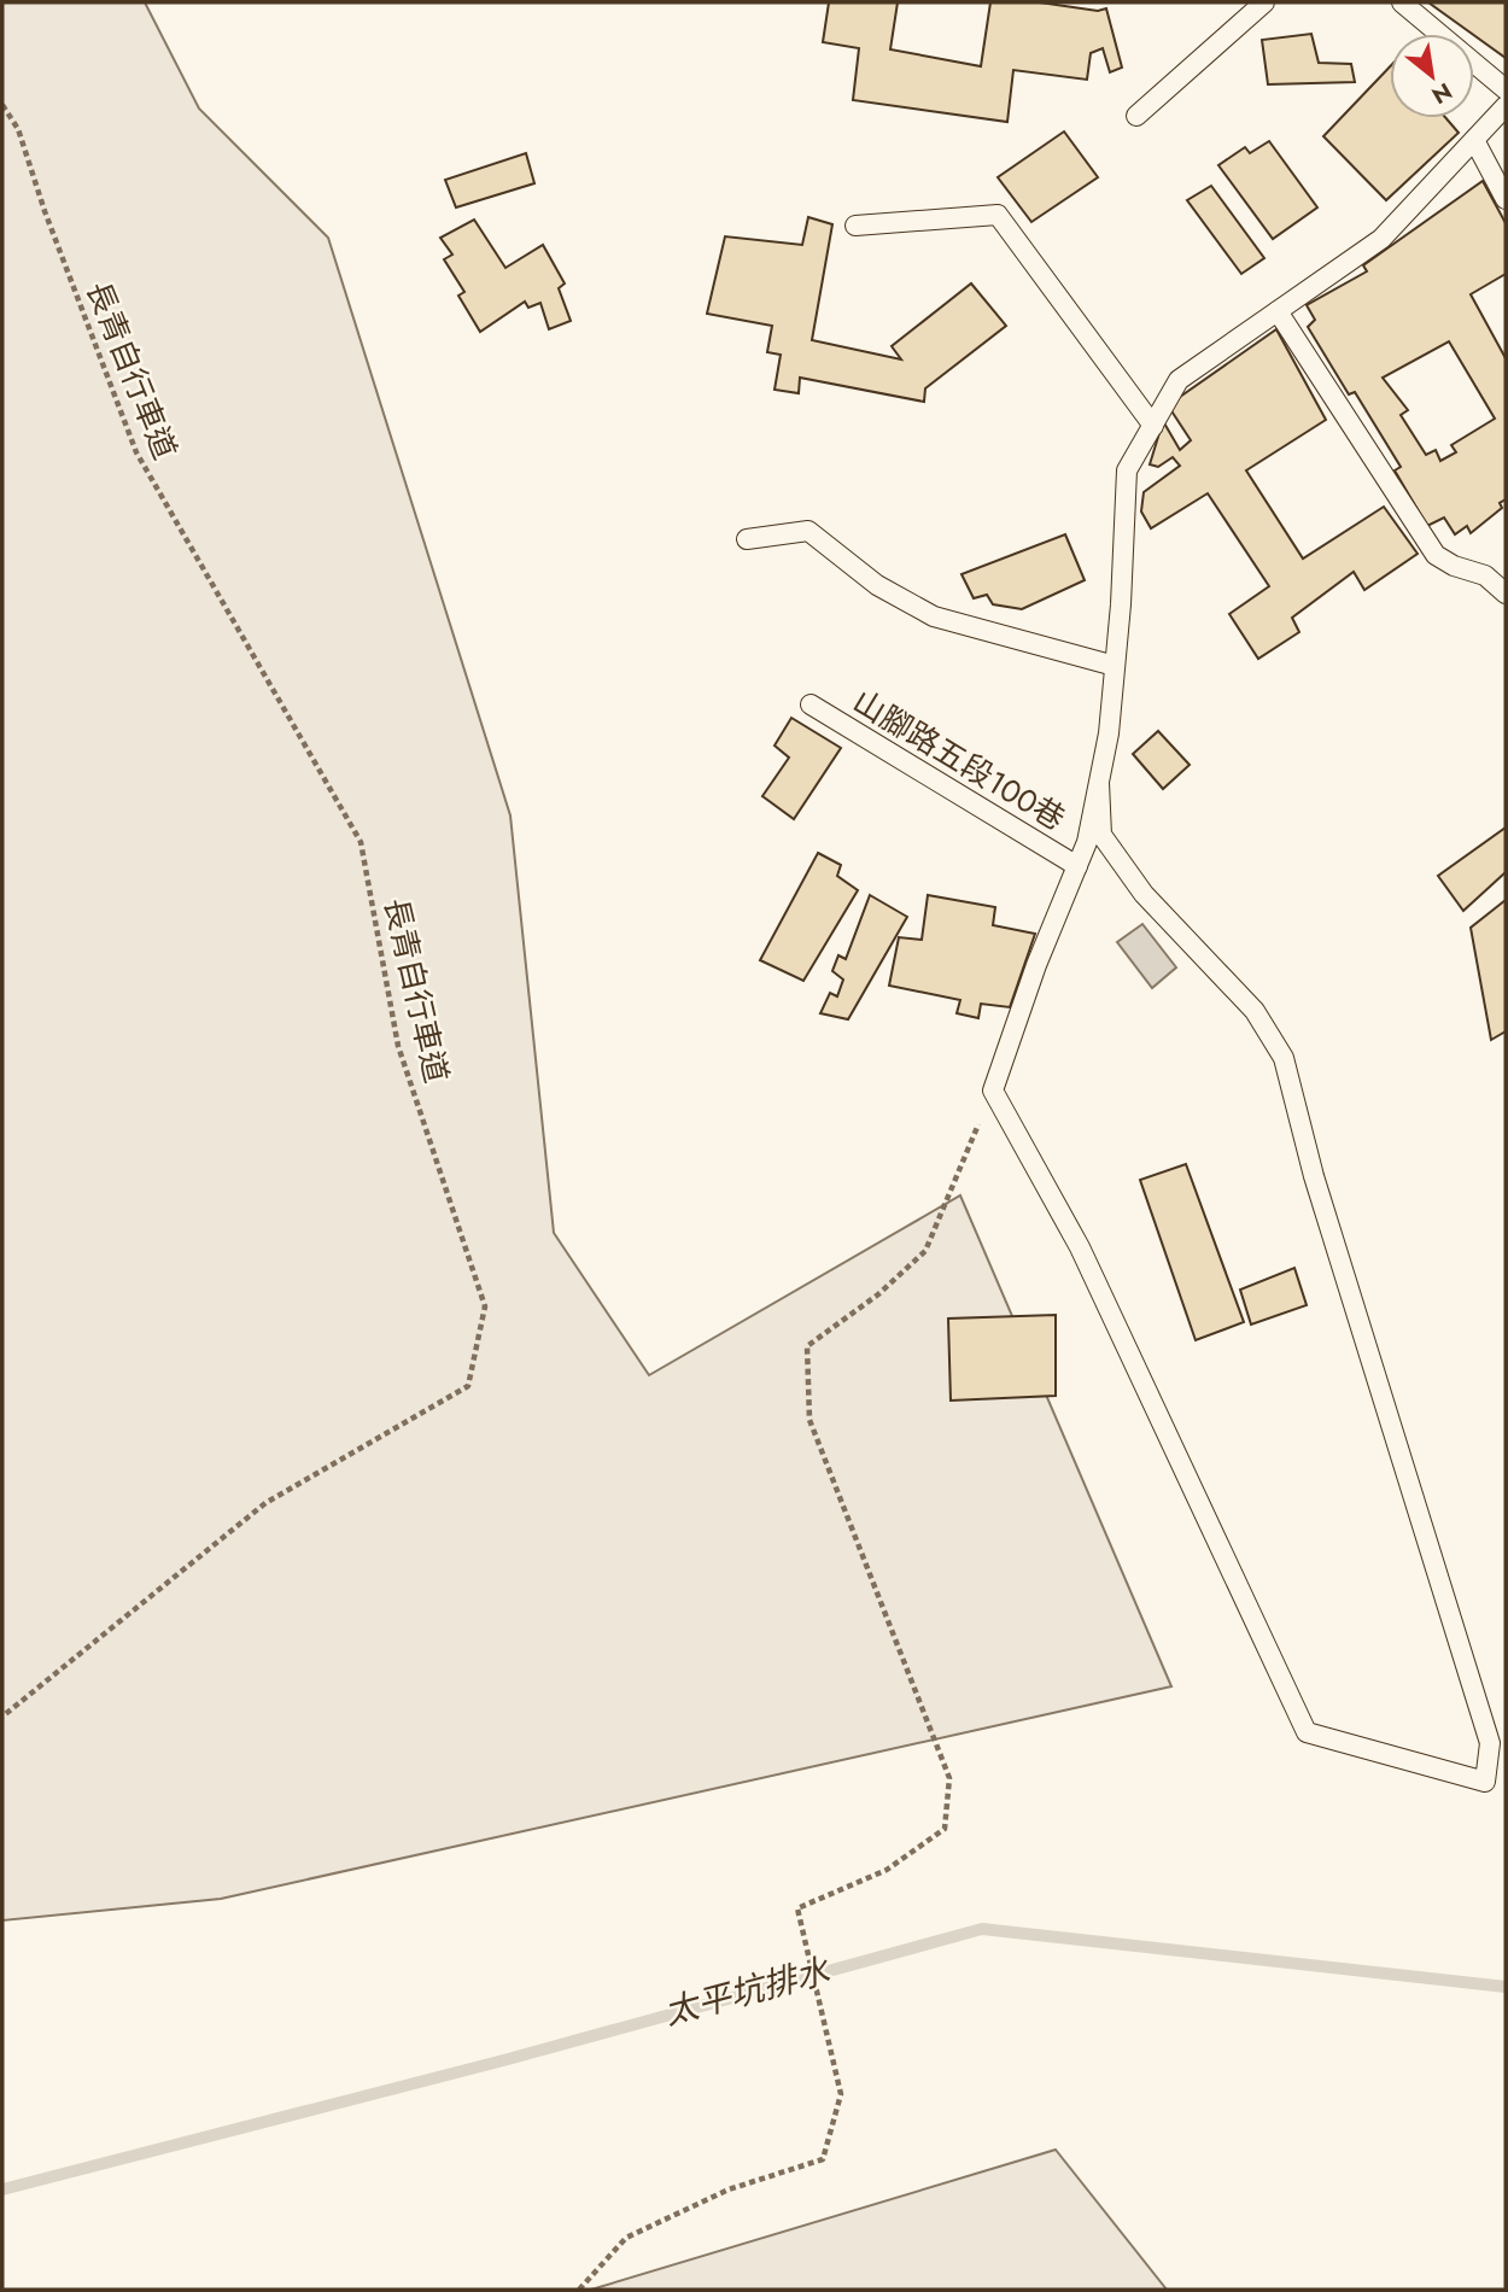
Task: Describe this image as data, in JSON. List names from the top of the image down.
{
  "streets": {
    "lane": ["山腳路五段100巷"],
    "path": ["長青自行車道"]
  },
  "water": ["太平坑排水"],
  "north": "bottom right"
}
